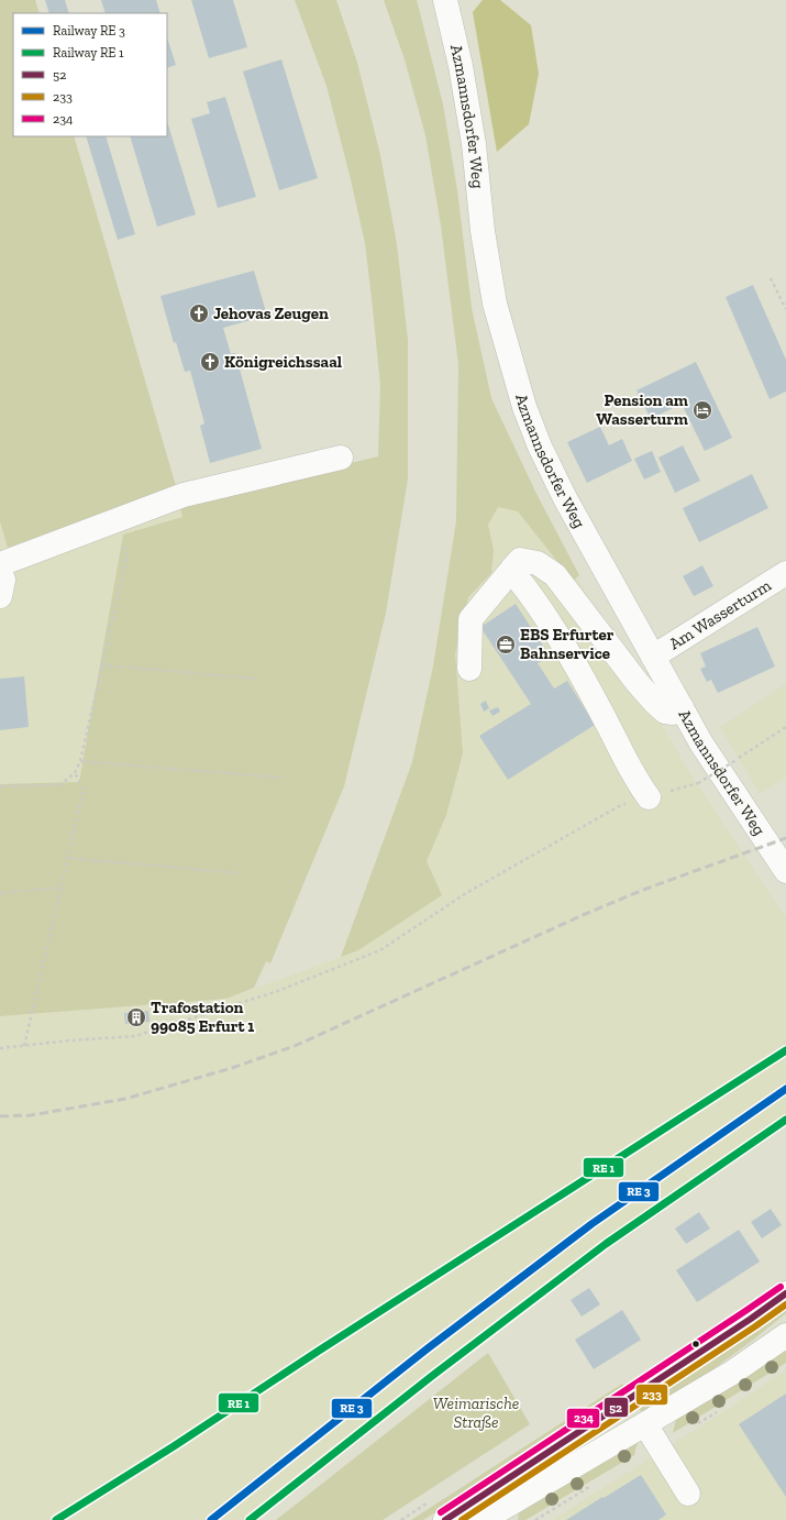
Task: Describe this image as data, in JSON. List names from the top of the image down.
{
  "streets": {
    "street": ["Azmannsdorfer Weg", "Am Wasserturm"]
  },
  "crossings": [
    ["Azmannsdorfer Weg", "Am Wasserturm"]
  ],
  "parks": ["Weimarische Straße"],
  "places": {
    "church": ["Jehovas Zeugen", "Königreichssaal"],
    "hotel": ["Pension am Wasserturm"],
    "office": ["EBS Erfurter Bahnservice"],
    "building": ["Trafostation 99085 Erfurt 1"]
  },
  "lines": ["transit line 234", "transit line 52", "transit line 233"],
  "legend": [
    "Railway RE 3",
    "Railway RE 1",
    "52",
    "233",
    "234"
  ]
}
